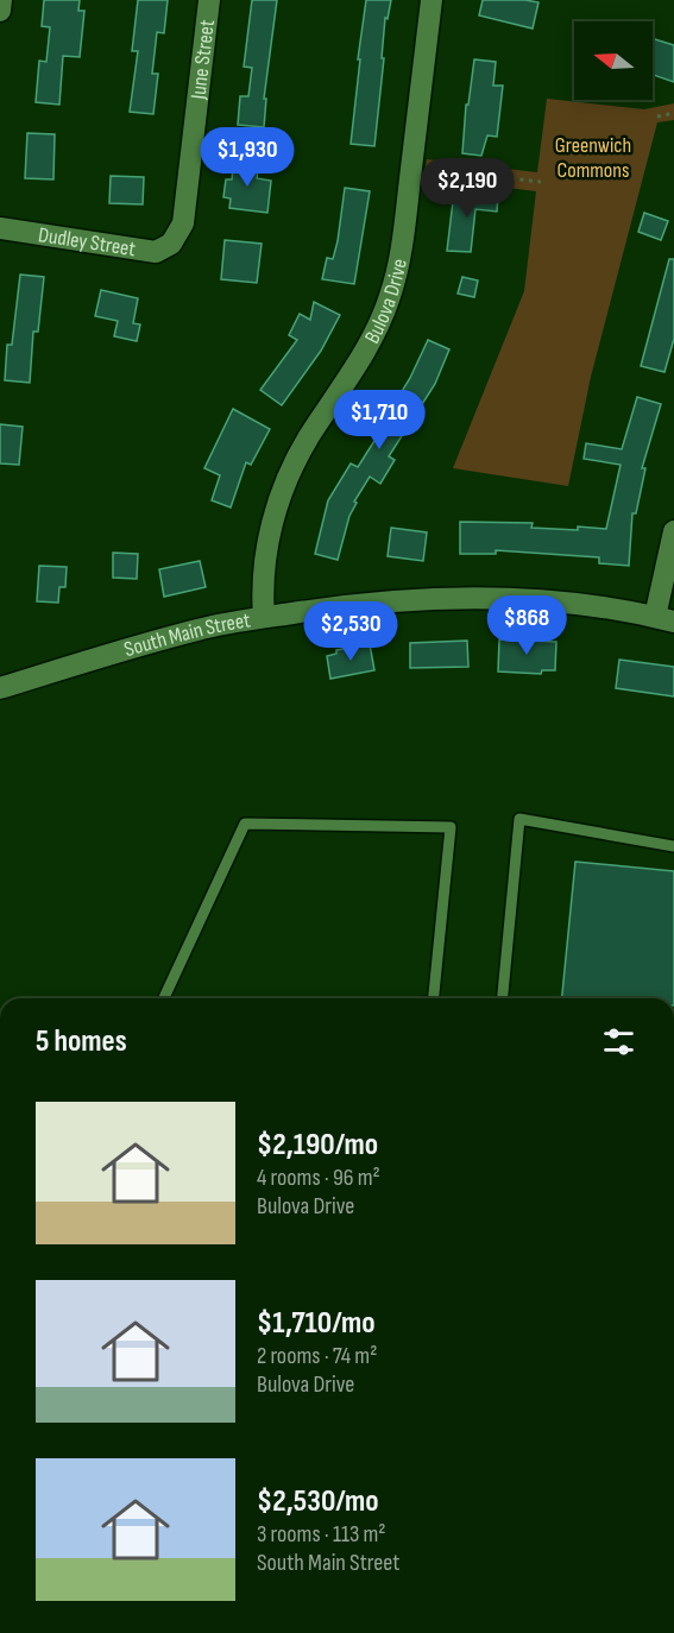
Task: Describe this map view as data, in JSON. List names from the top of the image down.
{
  "streets": {
    "street": [
      "June Street",
      "Dudley Street",
      "Bulova Drive",
      "South Main Street"
    ]
  },
  "crossings": [
    ["June Street", "Dudley Street"],
    ["Bulova Drive", "South Main Street"]
  ],
  "parks": ["Greenwich Commons"],
  "north": "left",
  "page": {
    "price": [
      "$1,930",
      "$2,190",
      "$1,710",
      "$868",
      "$2,530"
    ],
    "heading": "5 homes",
    "list": [
      {
        "name": "$2,190/mo",
        "note": "4 rooms · 96 m² · Bulova Drive"
      },
      {
        "name": "$1,710/mo",
        "note": "2 rooms · 74 m² · Bulova Drive"
      },
      {
        "name": "$2,530/mo",
        "note": "3 rooms · 113 m² · South Main Street"
      }
    ]
  }
}
